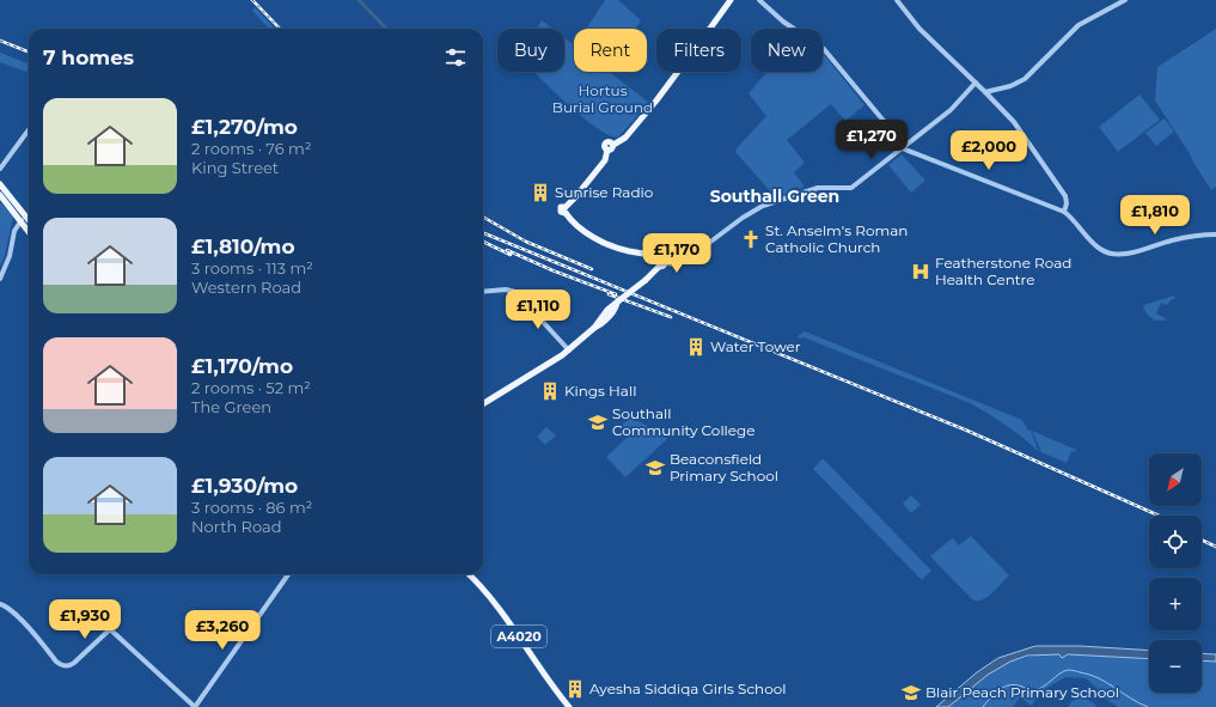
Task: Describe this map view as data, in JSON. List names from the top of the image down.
{
  "streets": {
    "main road": ["A4020"]
  },
  "districts": ["Southall Green"],
  "parks": ["Hortus Burial Ground"],
  "places": {
    "building": [
      "Sunrise Radio",
      "Water Tower",
      "Kings Hall",
      "Ayesha Siddiqa Girls School"
    ],
    "church": ["St. Anselm's Roman Catholic Church"],
    "hospital": ["Featherstone Road Health Centre"],
    "school or university": ["Southall Community College", "Beaconsfield Primary School", "Blair Peach Primary School"]
  },
  "north": "bottom left",
  "page": {
    "chip": [
      "Buy",
      "Rent",
      "Filters",
      "New"
    ],
    "heading": "7 homes",
    "list": [
      {
        "name": "£1,270/mo",
        "note": "2 rooms · 76 m² · King Street"
      },
      {
        "name": "£1,810/mo",
        "note": "3 rooms · 113 m² · Western Road"
      },
      {
        "name": "£1,170/mo",
        "note": "2 rooms · 52 m² · The Green"
      },
      {
        "name": "£1,930/mo",
        "note": "3 rooms · 86 m² · North Road"
      }
    ],
    "price": [
      "£1,270",
      "£2,000",
      "£1,810",
      "£1,170",
      "£1,110",
      "£1,930",
      "£3,260"
    ],
    "map_buttons": ["+", "−"]
  }
}
